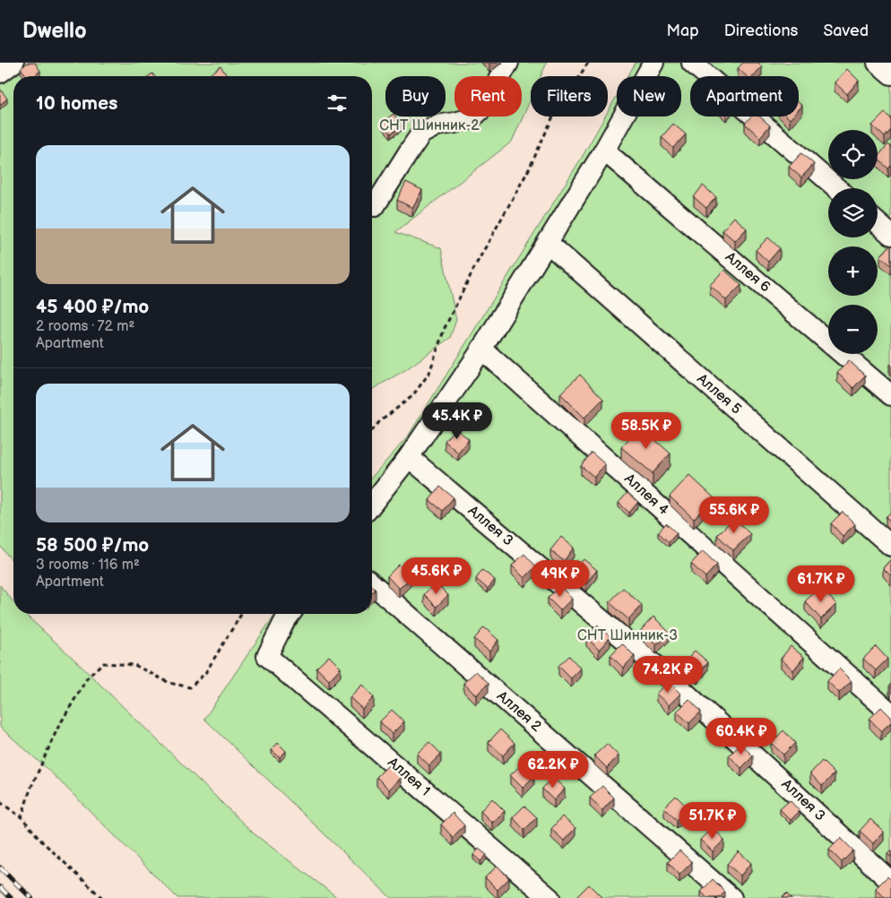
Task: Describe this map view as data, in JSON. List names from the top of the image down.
{
  "streets": {
    "street": [
      "Аллея 6",
      "Аллея 5",
      "Аллея 4",
      "Аллея 3",
      "Аллея 2",
      "Аллея 1"
    ]
  },
  "parks": ["СНТ Шинник-2", "СНТ Шинник-3"],
  "page": {
    "header": "Dwello",
    "nav": ["Map", "Directions", "Saved"],
    "chip": [
      "Buy",
      "Rent",
      "Filters",
      "New",
      "Apartment"
    ],
    "heading": "10 homes",
    "map_buttons": ["+", "−"],
    "list": [
      {
        "name": "45 400 ₽/mo",
        "note": "2 rooms · 72 m² · Apartment"
      },
      {
        "name": "58 500 ₽/mo",
        "note": "3 rooms · 116 m² · Apartment"
      }
    ],
    "price": [
      "45.4K ₽",
      "58.5K ₽",
      "55.6K ₽",
      "45.6K ₽",
      "49K ₽",
      "61.7K ₽",
      "74.2K ₽",
      "60.4K ₽",
      "62.2K ₽",
      "51.7K ₽"
    ]
  }
}
